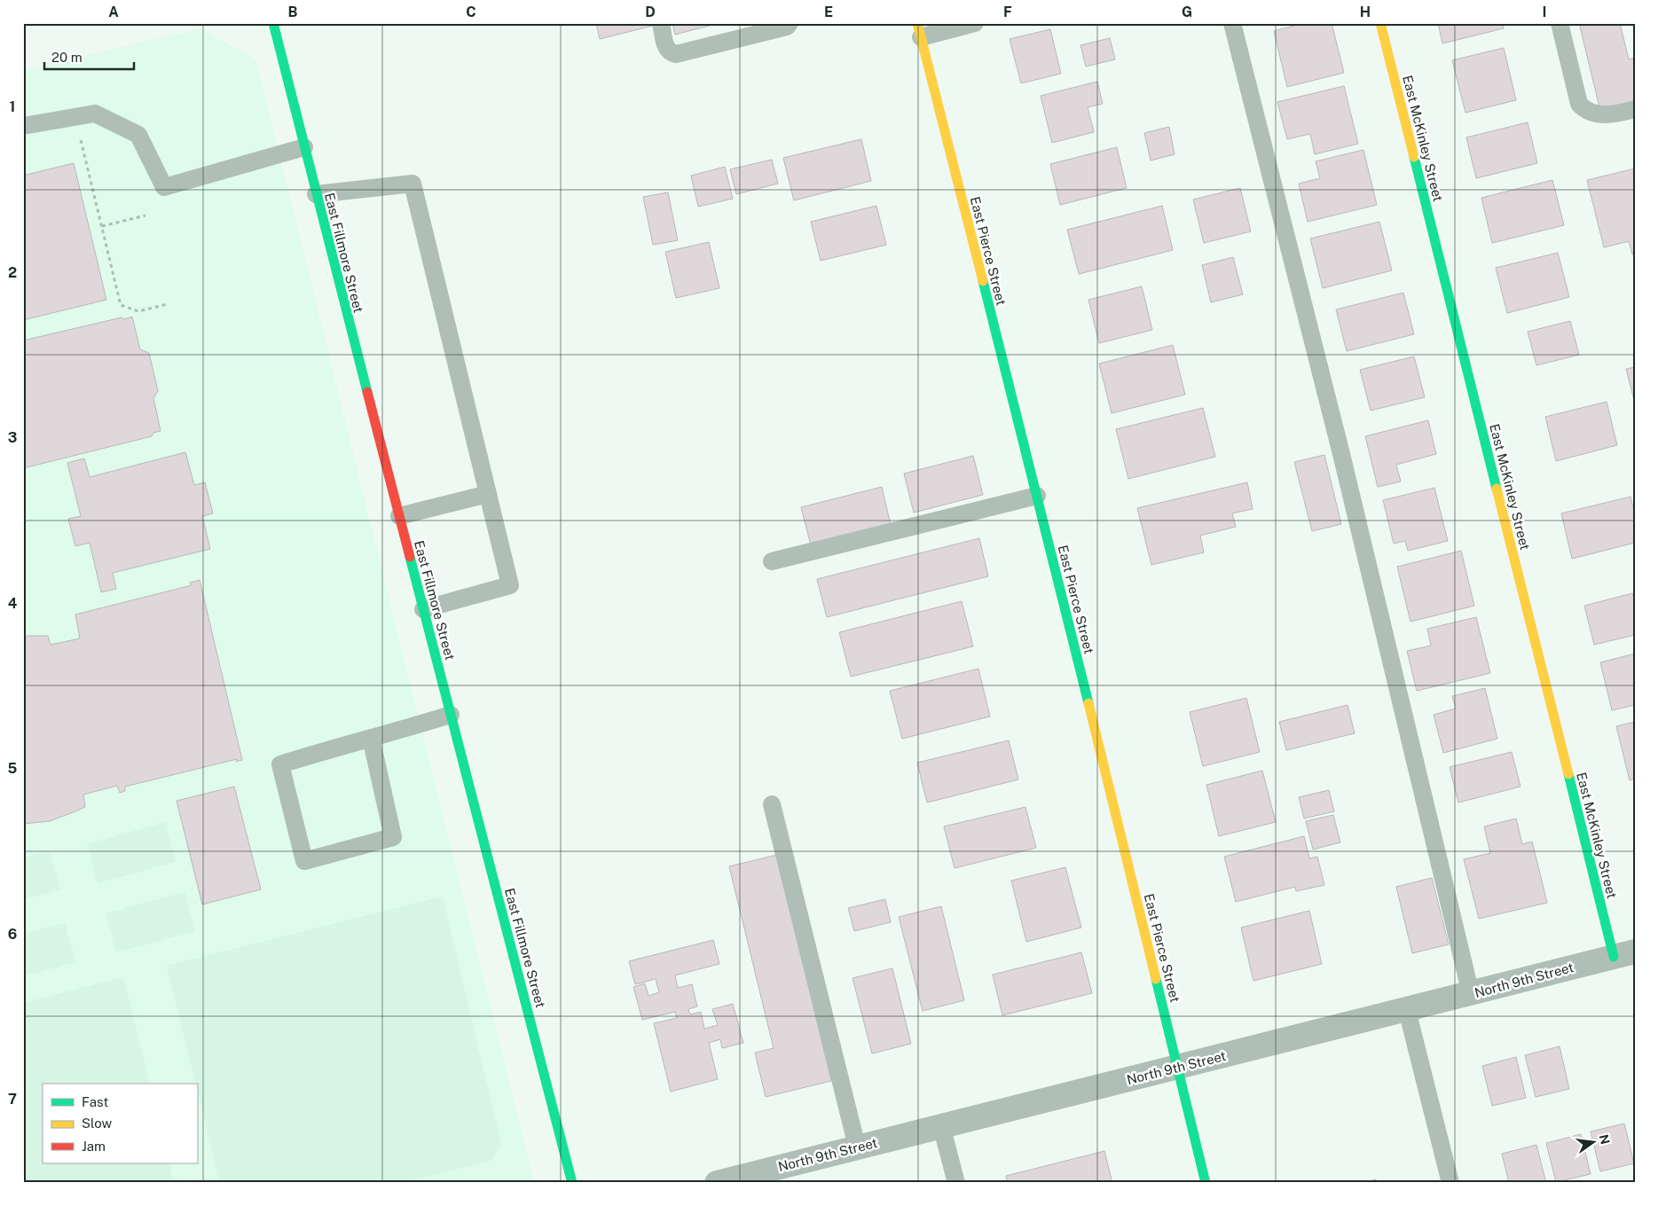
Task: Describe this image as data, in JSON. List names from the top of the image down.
{
  "streets": {
    "street": [
      "East McKinley Street",
      "East Pierce Street",
      "East Fillmore Street",
      "North 9th Street"
    ]
  },
  "crossings": [
    ["East McKinley Street", "North 9th Street"],
    ["East Pierce Street", "North 9th Street"]
  ],
  "legend": ["Fast", "Slow", "Jam"],
  "scale_bar": "20 m",
  "north": "right",
  "grid": {
    "columns": [
      "A",
      "B",
      "C",
      "D",
      "E",
      "F",
      "G",
      "H",
      "I"
    ],
    "rows": [
      "1",
      "2",
      "3",
      "4",
      "5",
      "6",
      "7"
    ]
  }
}
